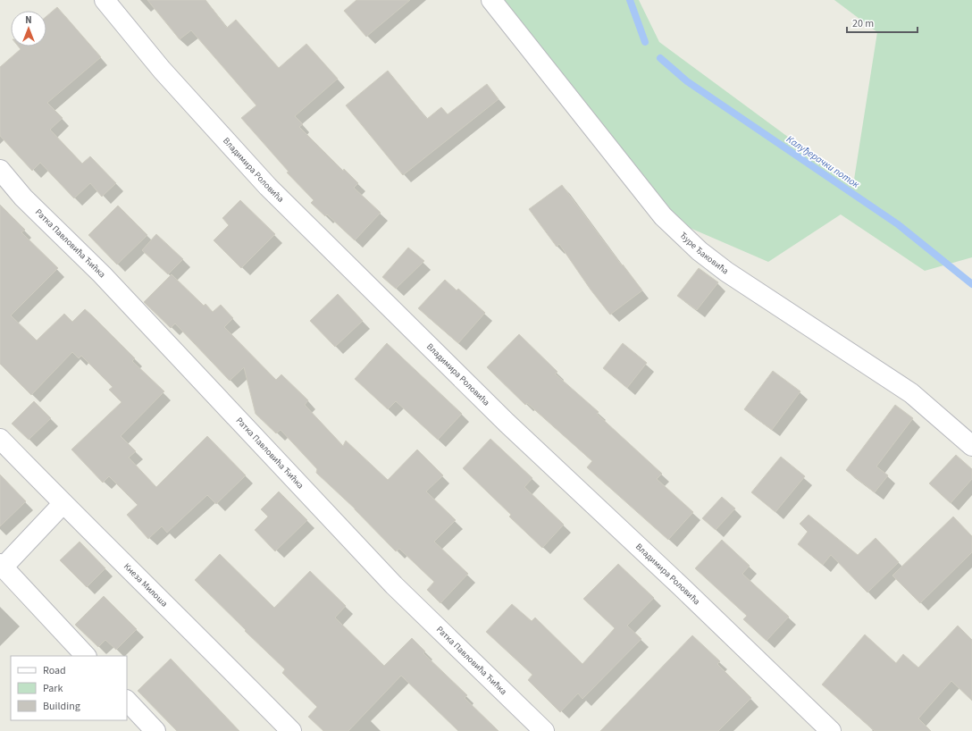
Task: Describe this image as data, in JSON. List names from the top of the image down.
{
  "streets": {
    "street": [
      "Владимира Роловића",
      "Ратка Павловића Ћићка",
      "Ђуре Ђаковића",
      "Кнеза Милоша"
    ]
  },
  "water": ["Калуђерачки поток"],
  "legend": ["Road", "Park", "Building"],
  "scale_bar": "20 m",
  "north": "top"
}
